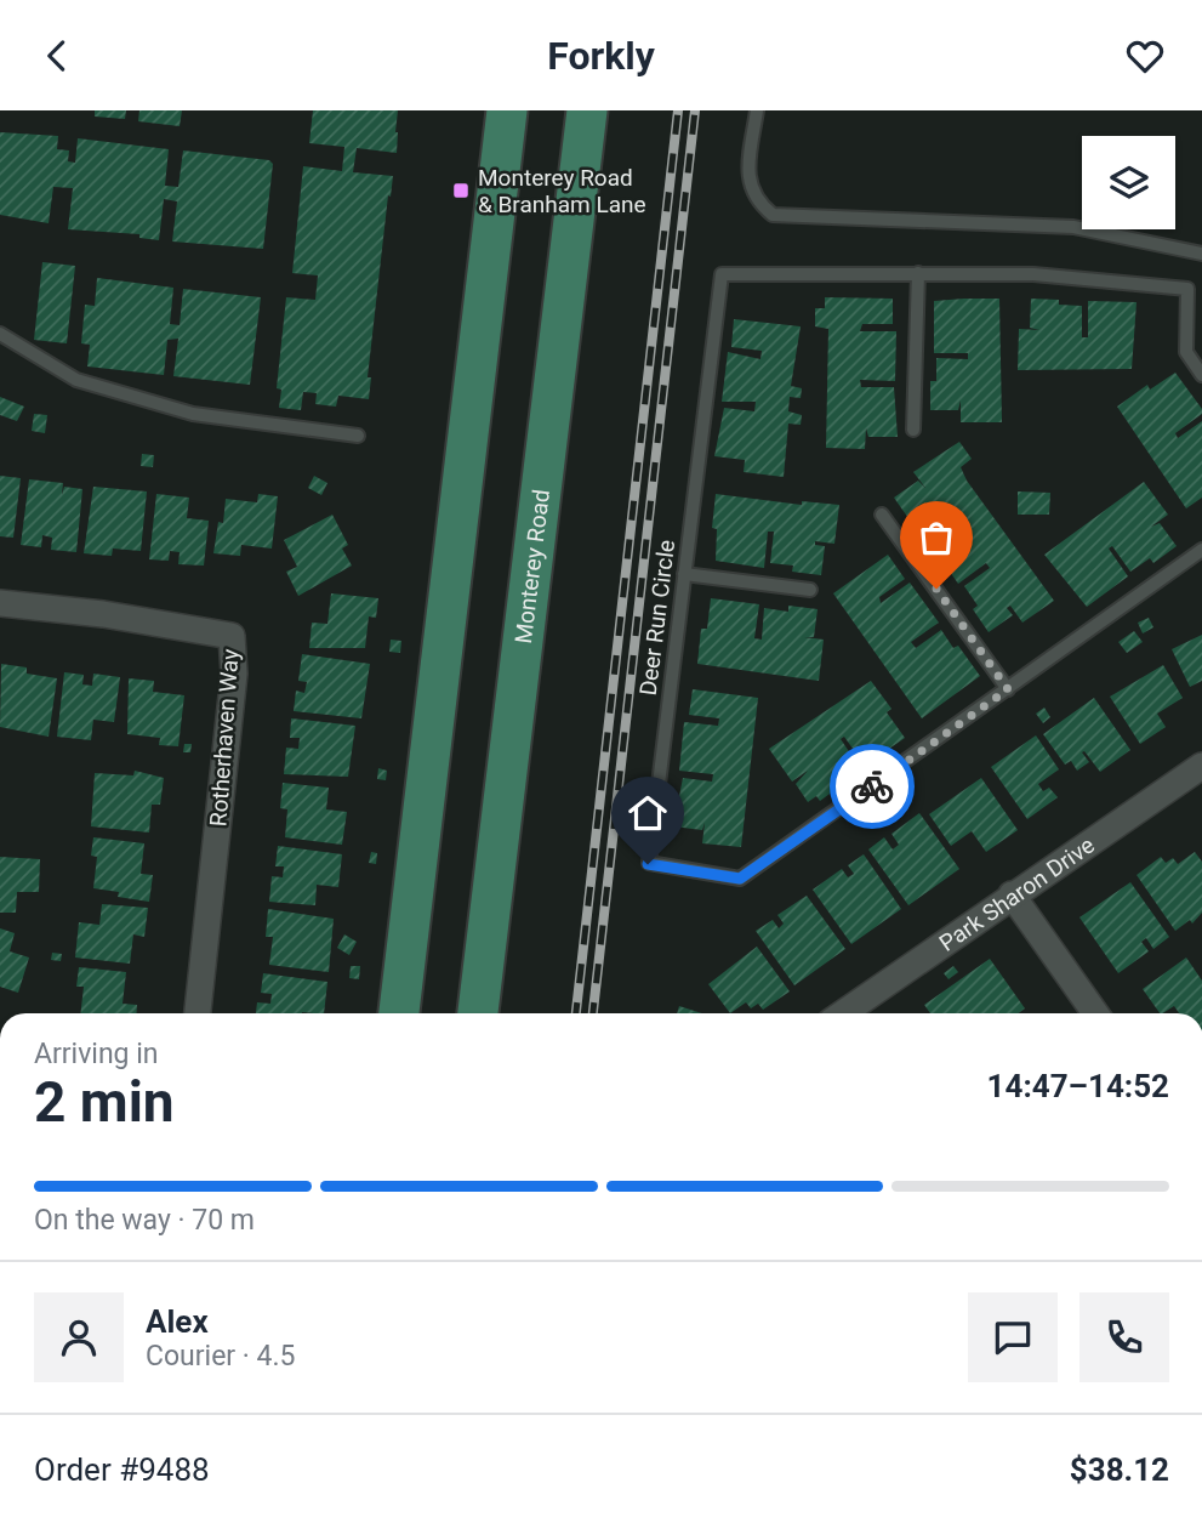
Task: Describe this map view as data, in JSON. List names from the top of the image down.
{
  "streets": {
    "main road": ["Monterey Road"],
    "street": ["Rotherhaven Way", "Park Sharon Drive"],
    "lane": ["Deer Run Circle"]
  },
  "places": {
    "transit": ["Monterey Road & Branham Lane"]
  },
  "page": {
    "header": "Forkly",
    "heading": ["2 min", "Arriving in", "14:47–14:52"],
    "panel": [
      "Alex",
      "Courier · 4.5",
      "Order #9488",
      "$38.12"
    ],
    "bar": "On the way · 70 m"
  }
}
